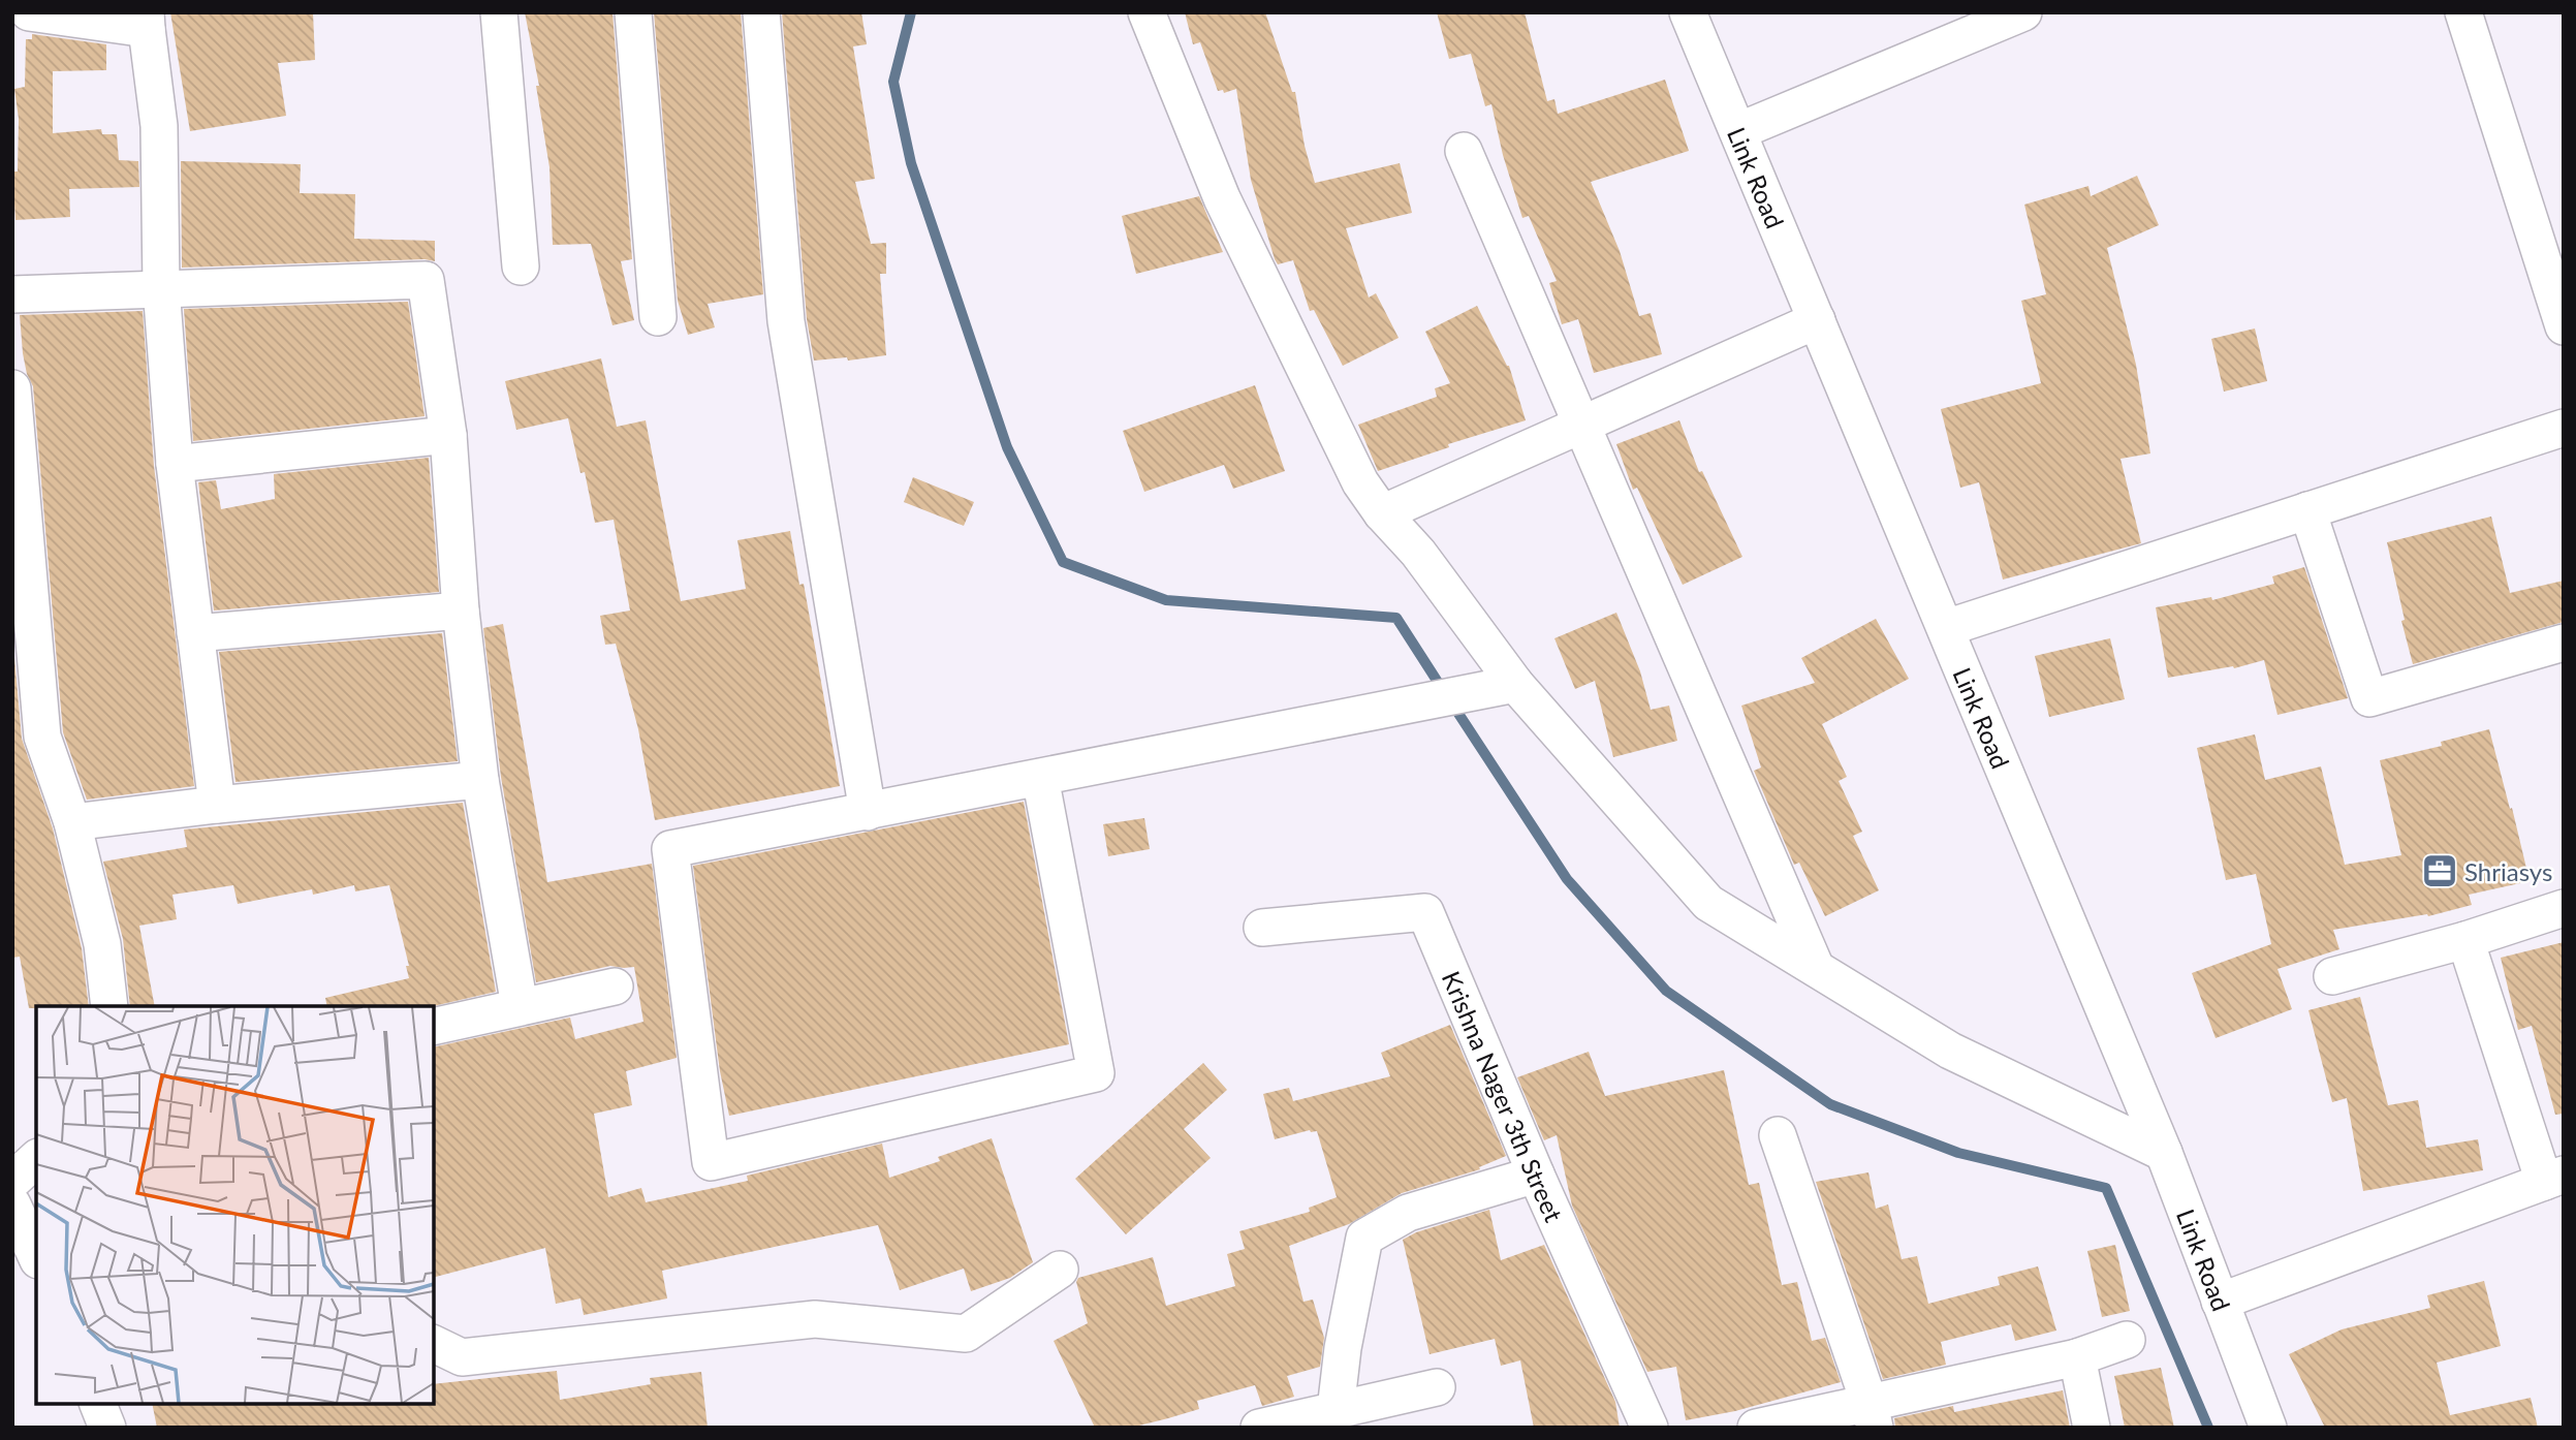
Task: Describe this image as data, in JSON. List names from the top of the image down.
{
  "streets": {
    "street": ["Link Road", "Krishna Nager 3th Street"]
  },
  "places": {
    "office": ["Shriasys"]
  }
}
